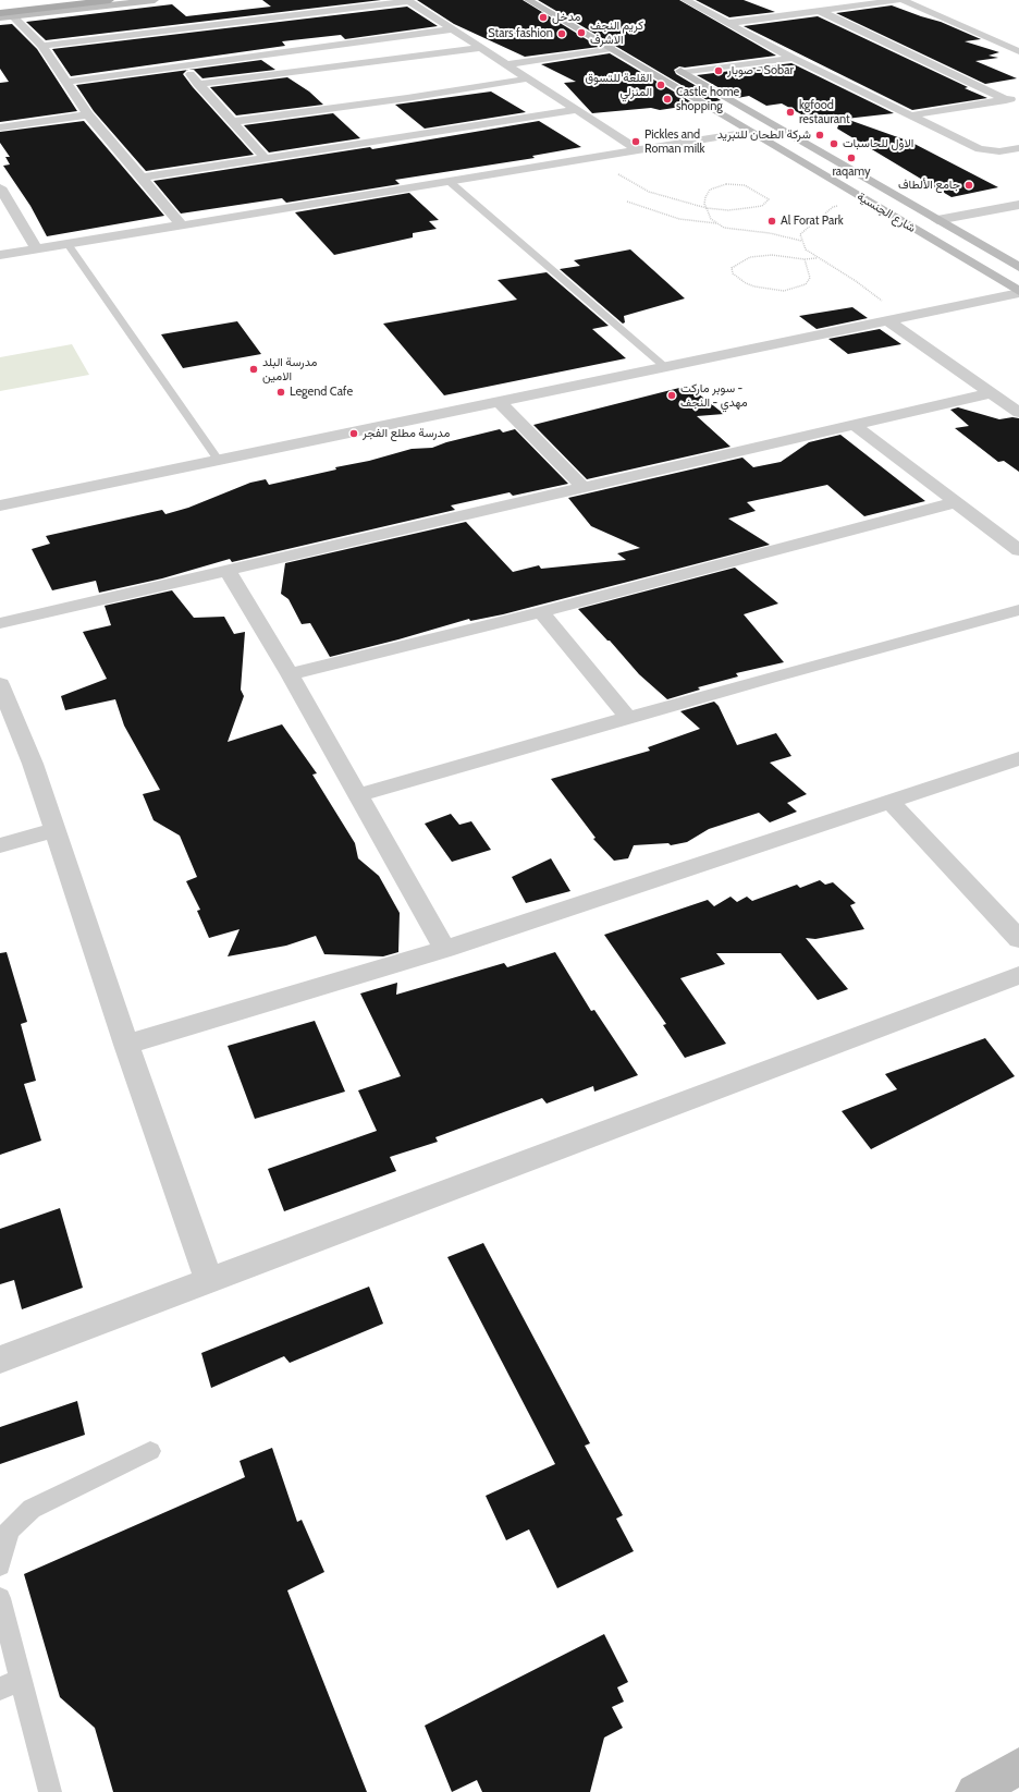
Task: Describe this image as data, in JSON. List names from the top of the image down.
{
  "streets": {
    "main road": ["شارع الجنسية"]
  },
  "places": [
    "مدخل",
    "كريم النجف الاشرف",
    "Stars fashion",
    "صوبار - Sobar",
    "القلعة للتسوق المنزلي",
    "Castle home shopping",
    "kgfood restaurant",
    "شركة الطحان للتبريد",
    "Pickles and Roman milk",
    "الاول للحاسبات",
    "raqamy",
    "جامع الألطاف",
    "Al Forat Park",
    "مدرسة البلد الامين",
    "Legend Cafe",
    "سوبر ماركت - مهدي - النجف",
    "مدرسة مطلع الفجر"
  ]
}
